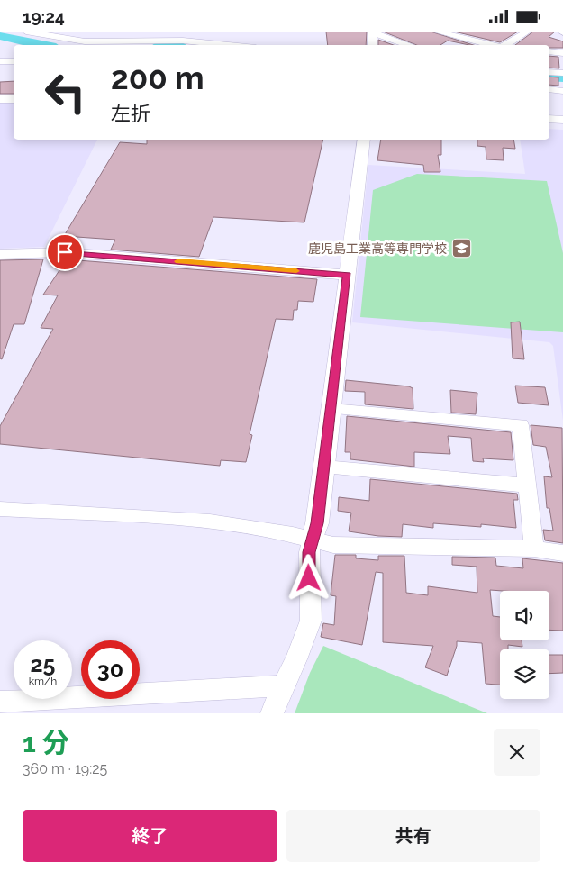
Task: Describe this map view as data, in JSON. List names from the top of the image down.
{
  "places": {
    "school or university": ["鹿児島工業高等専門学校"]
  },
  "page": {
    "status": "19:24",
    "turn": ["200 m", "左折"],
    "speed": "25 km/h",
    "limit": "30",
    "heading": ["1 分", "360 m · 19:25"],
    "buttons": ["終了", "共有"]
  }
}
